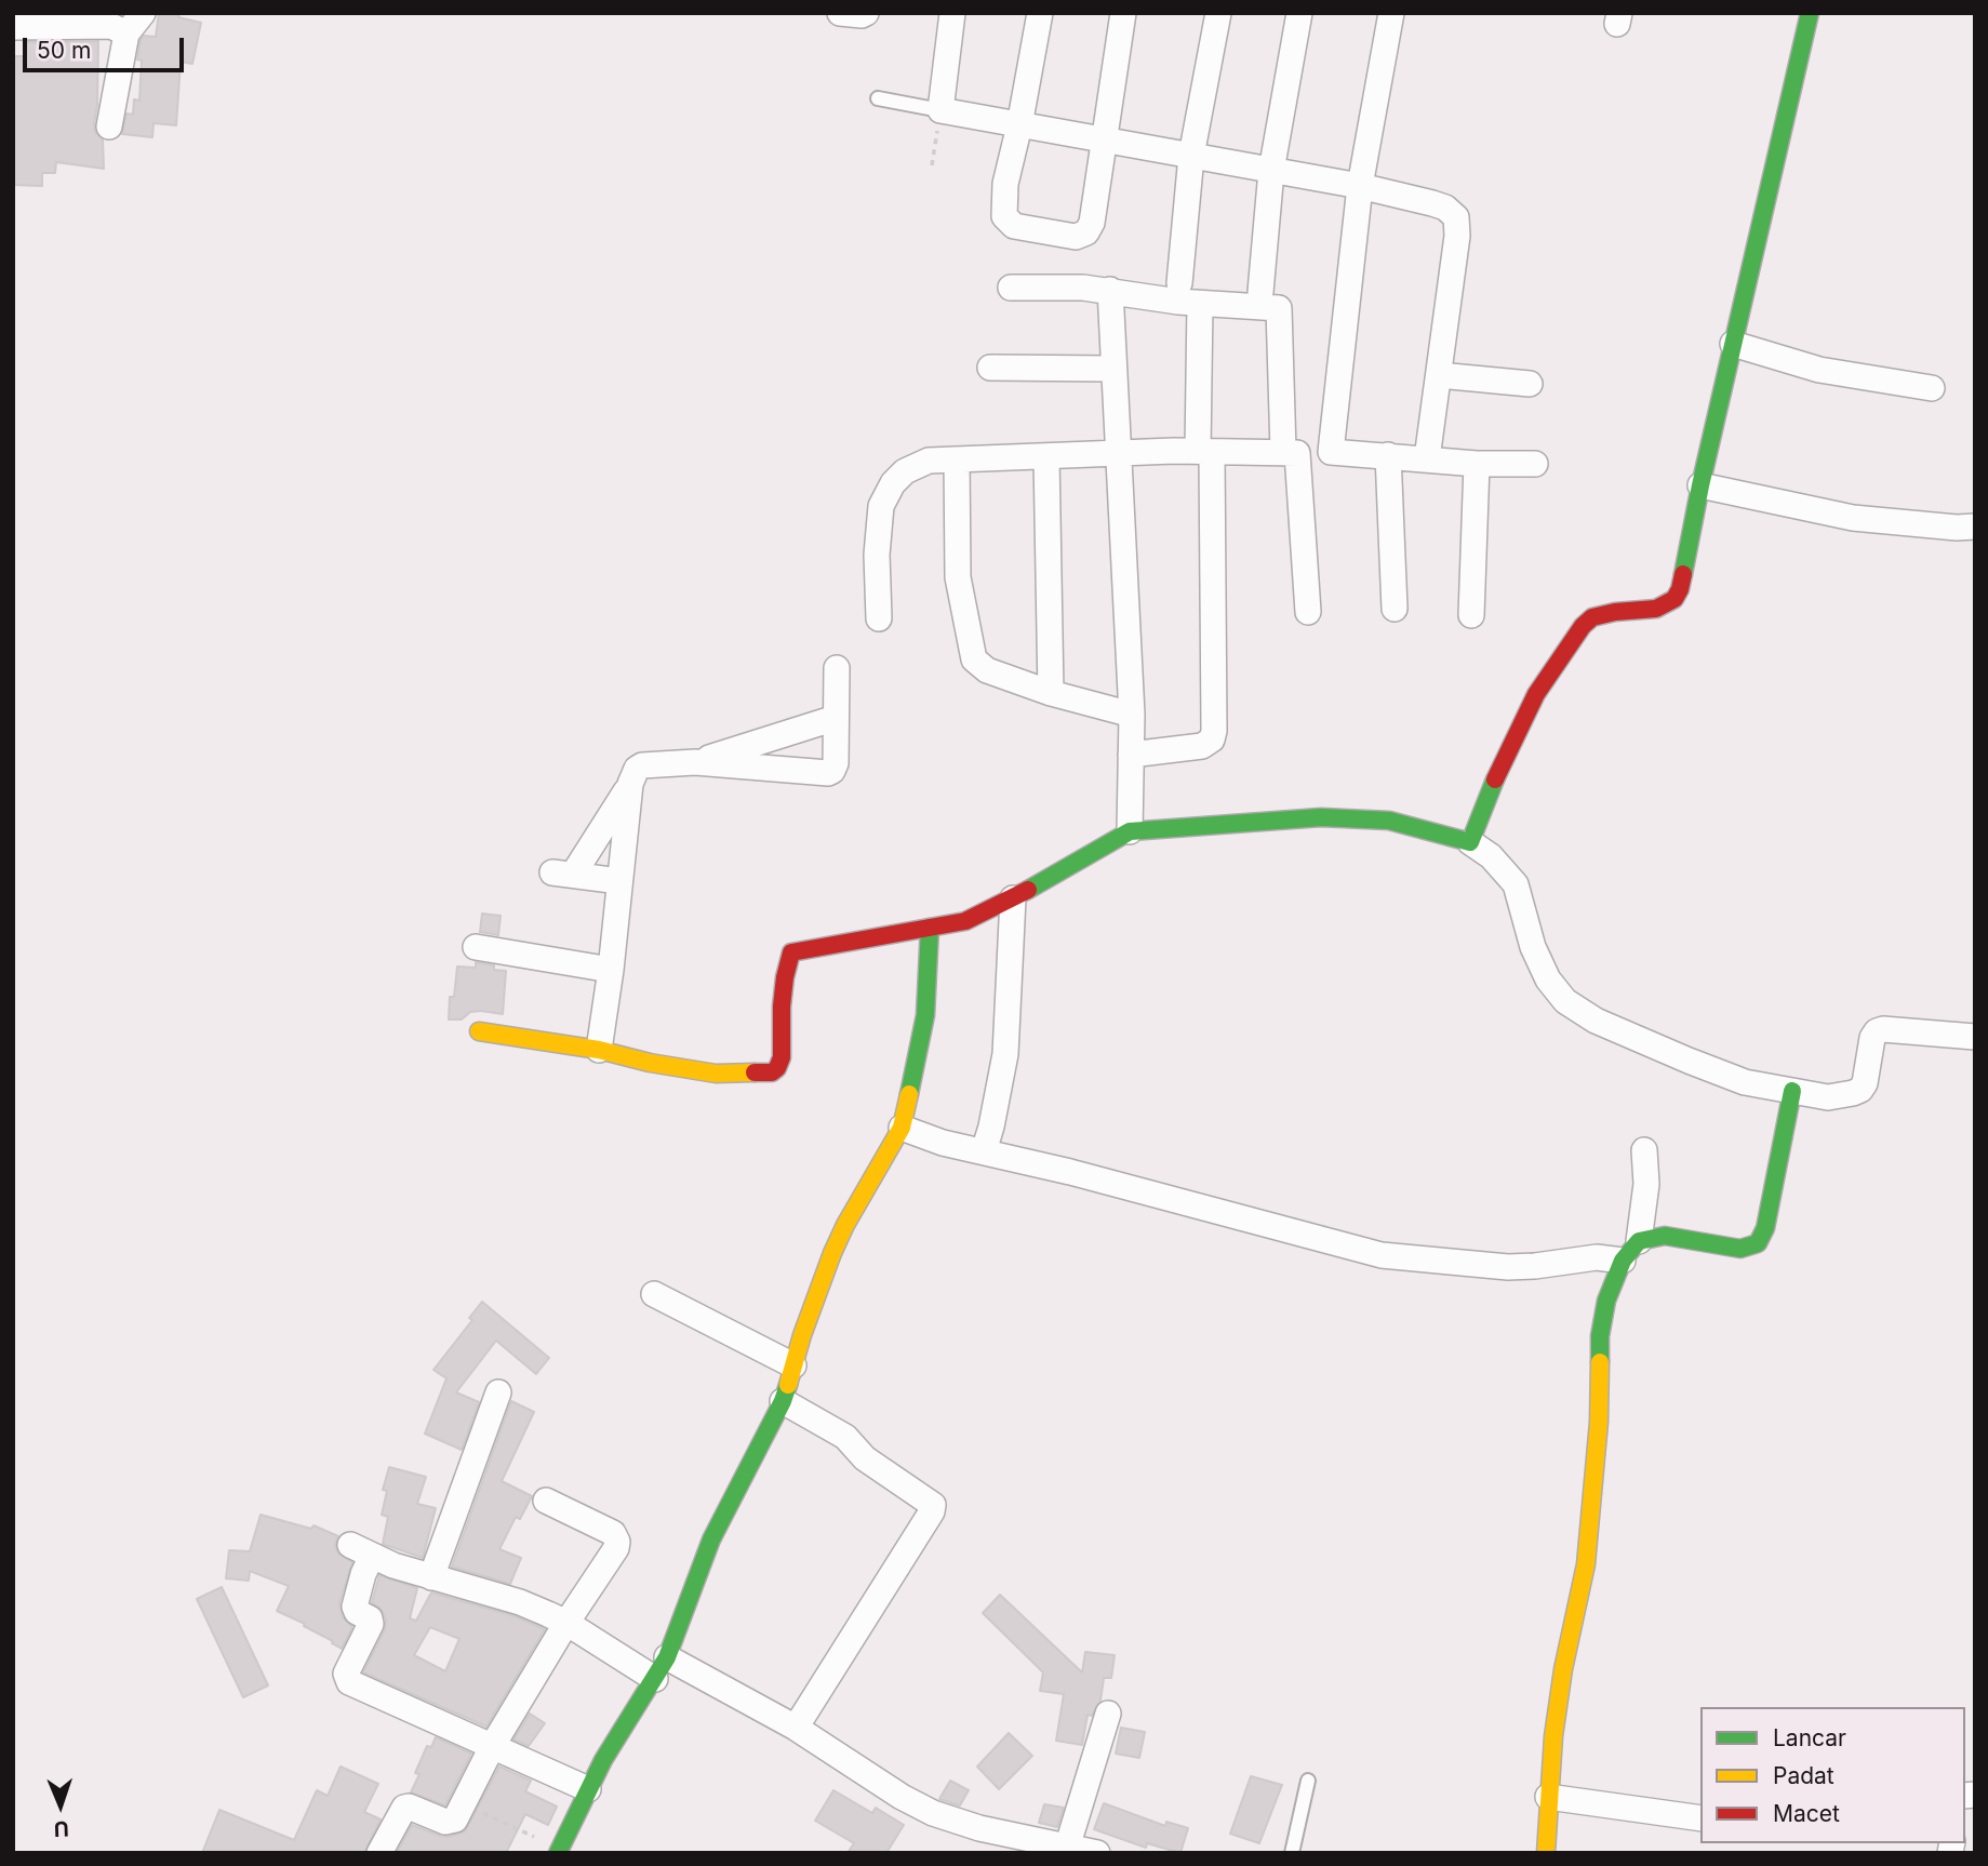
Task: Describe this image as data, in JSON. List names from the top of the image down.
{
  "legend": ["Lancar", "Padat", "Macet"],
  "scale_bar": "50 m",
  "north": "bottom"
}
